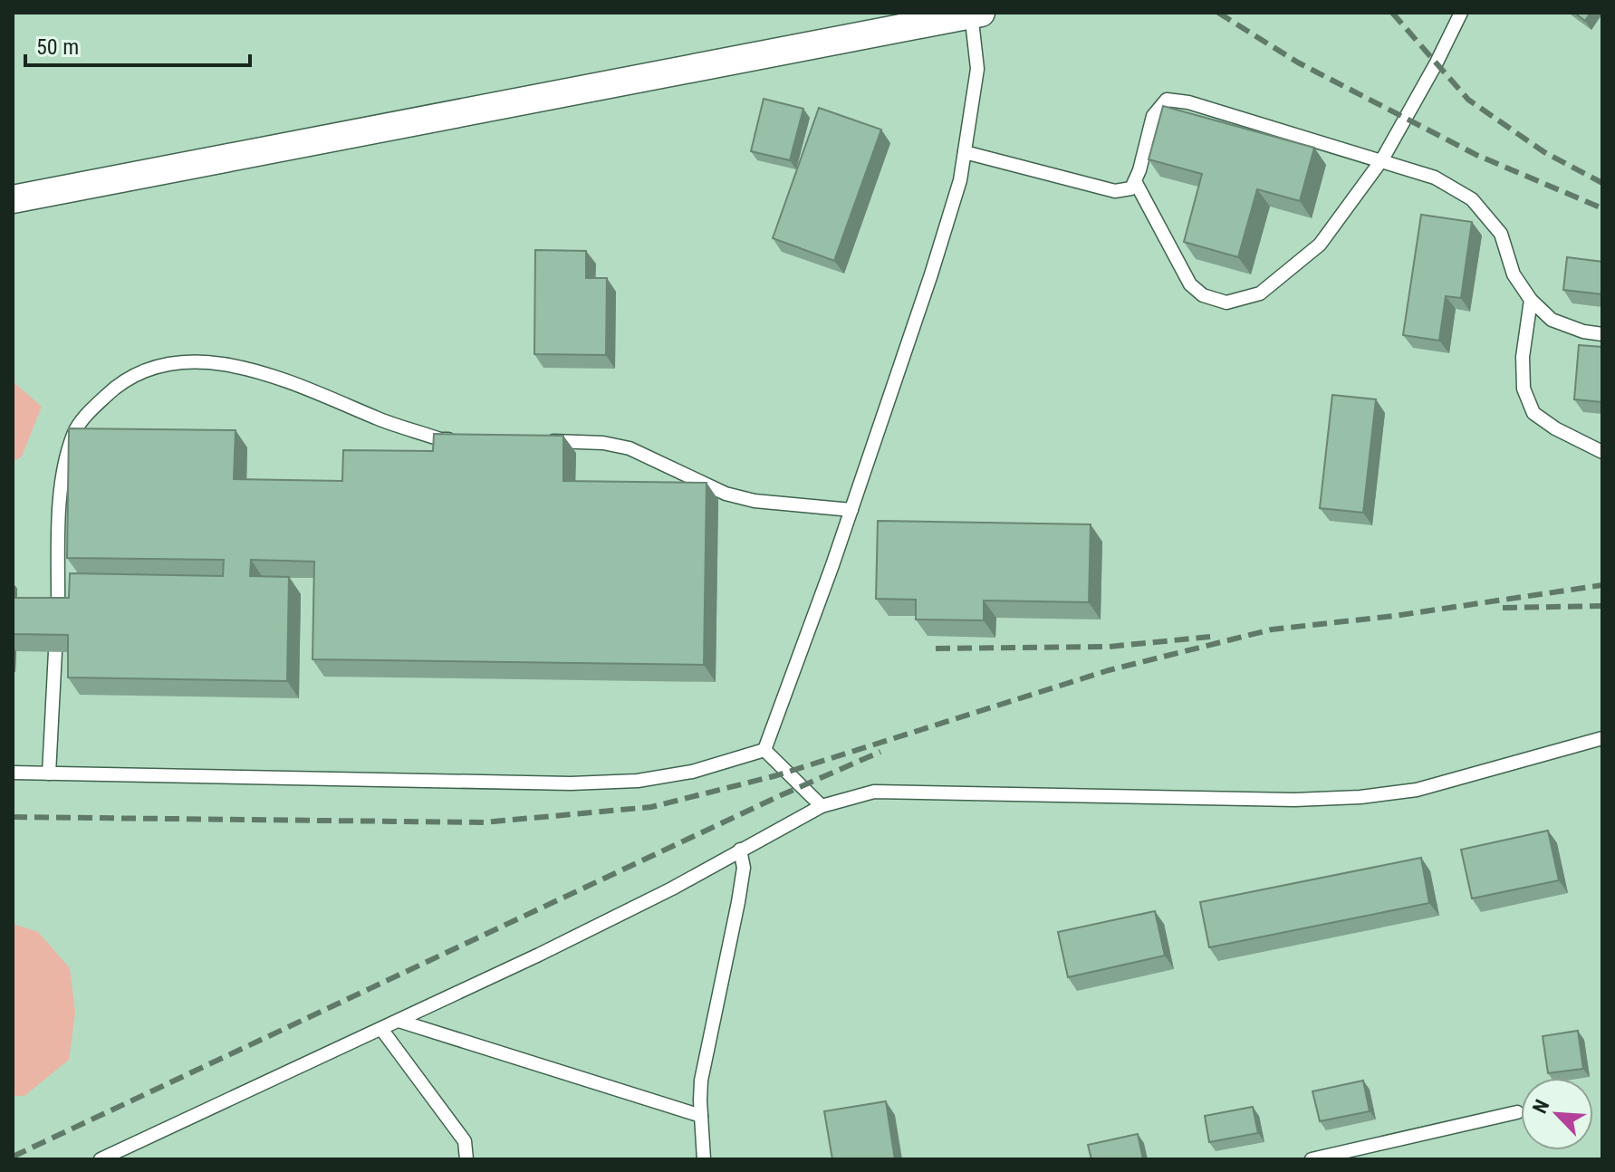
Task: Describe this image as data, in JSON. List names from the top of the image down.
{
  "scale_bar": "50 m",
  "north": "top left"
}
